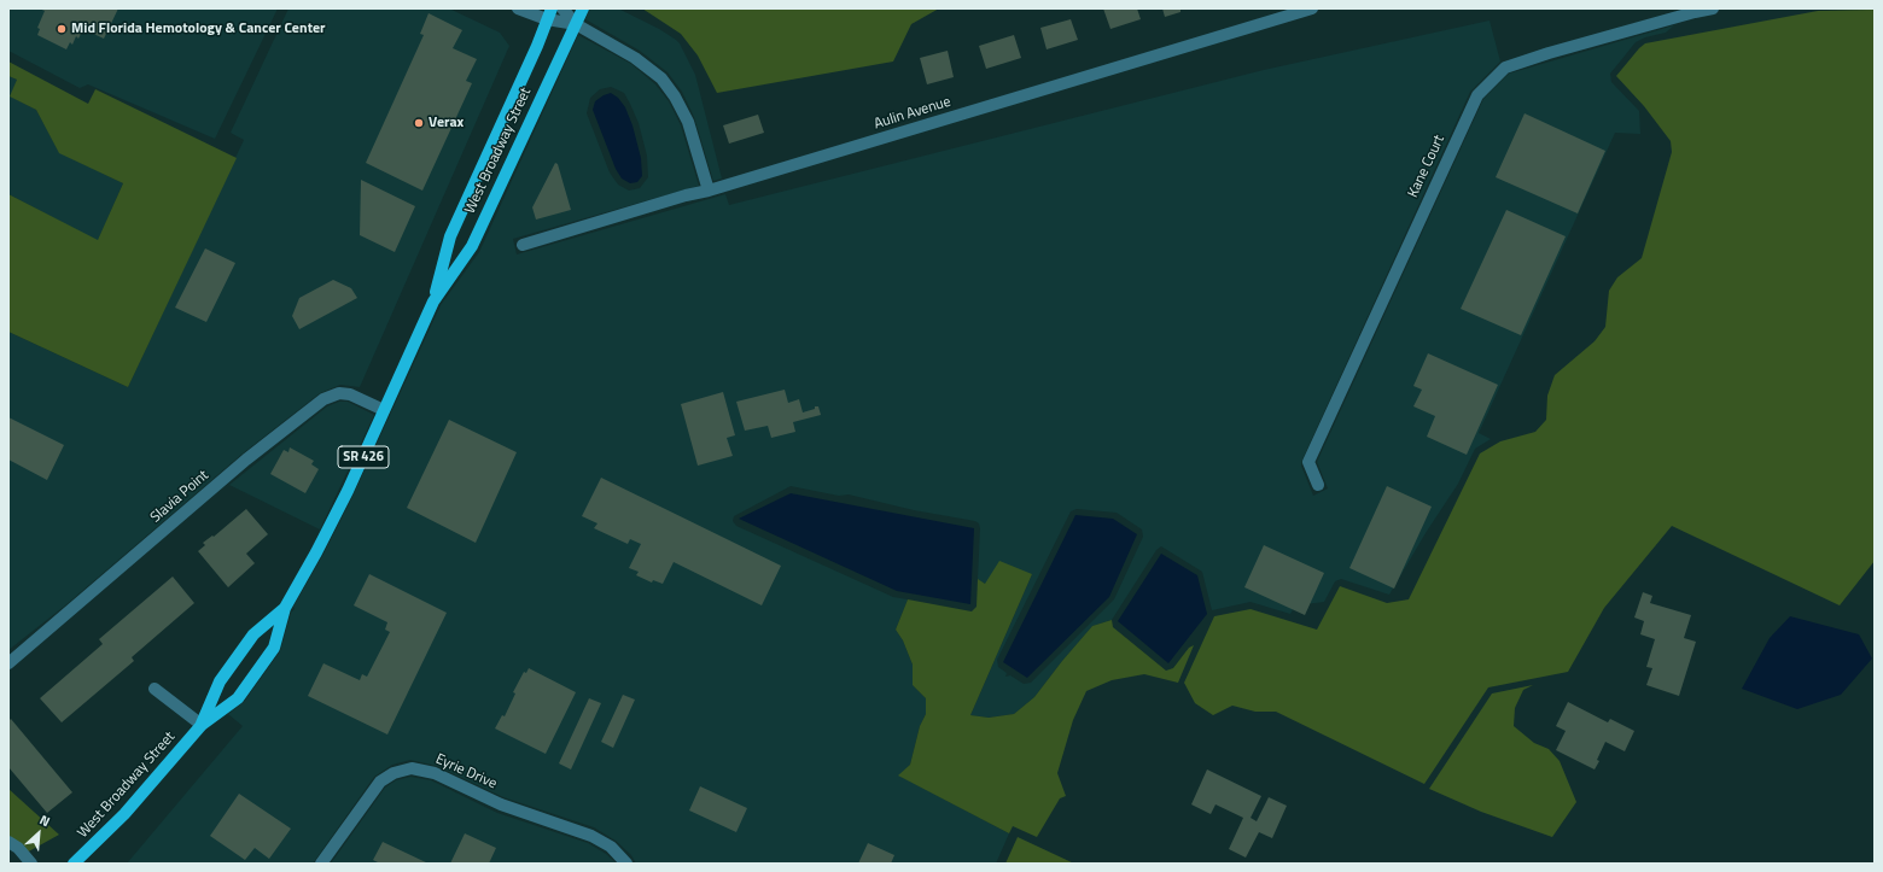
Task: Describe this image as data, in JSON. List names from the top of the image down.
{
  "streets": {
    "main road": ["West Broadway Street", "SR 426"],
    "street": [
      "Aulin Avenue",
      "Kane Court",
      "Slavia Point",
      "Eyrie Drive"
    ]
  },
  "crossings": [
    ["West Broadway Street", "Slavia Point"]
  ],
  "places": ["Mid Florida Hemotology & Cancer Center", "Verax"],
  "north": "top right"
}
